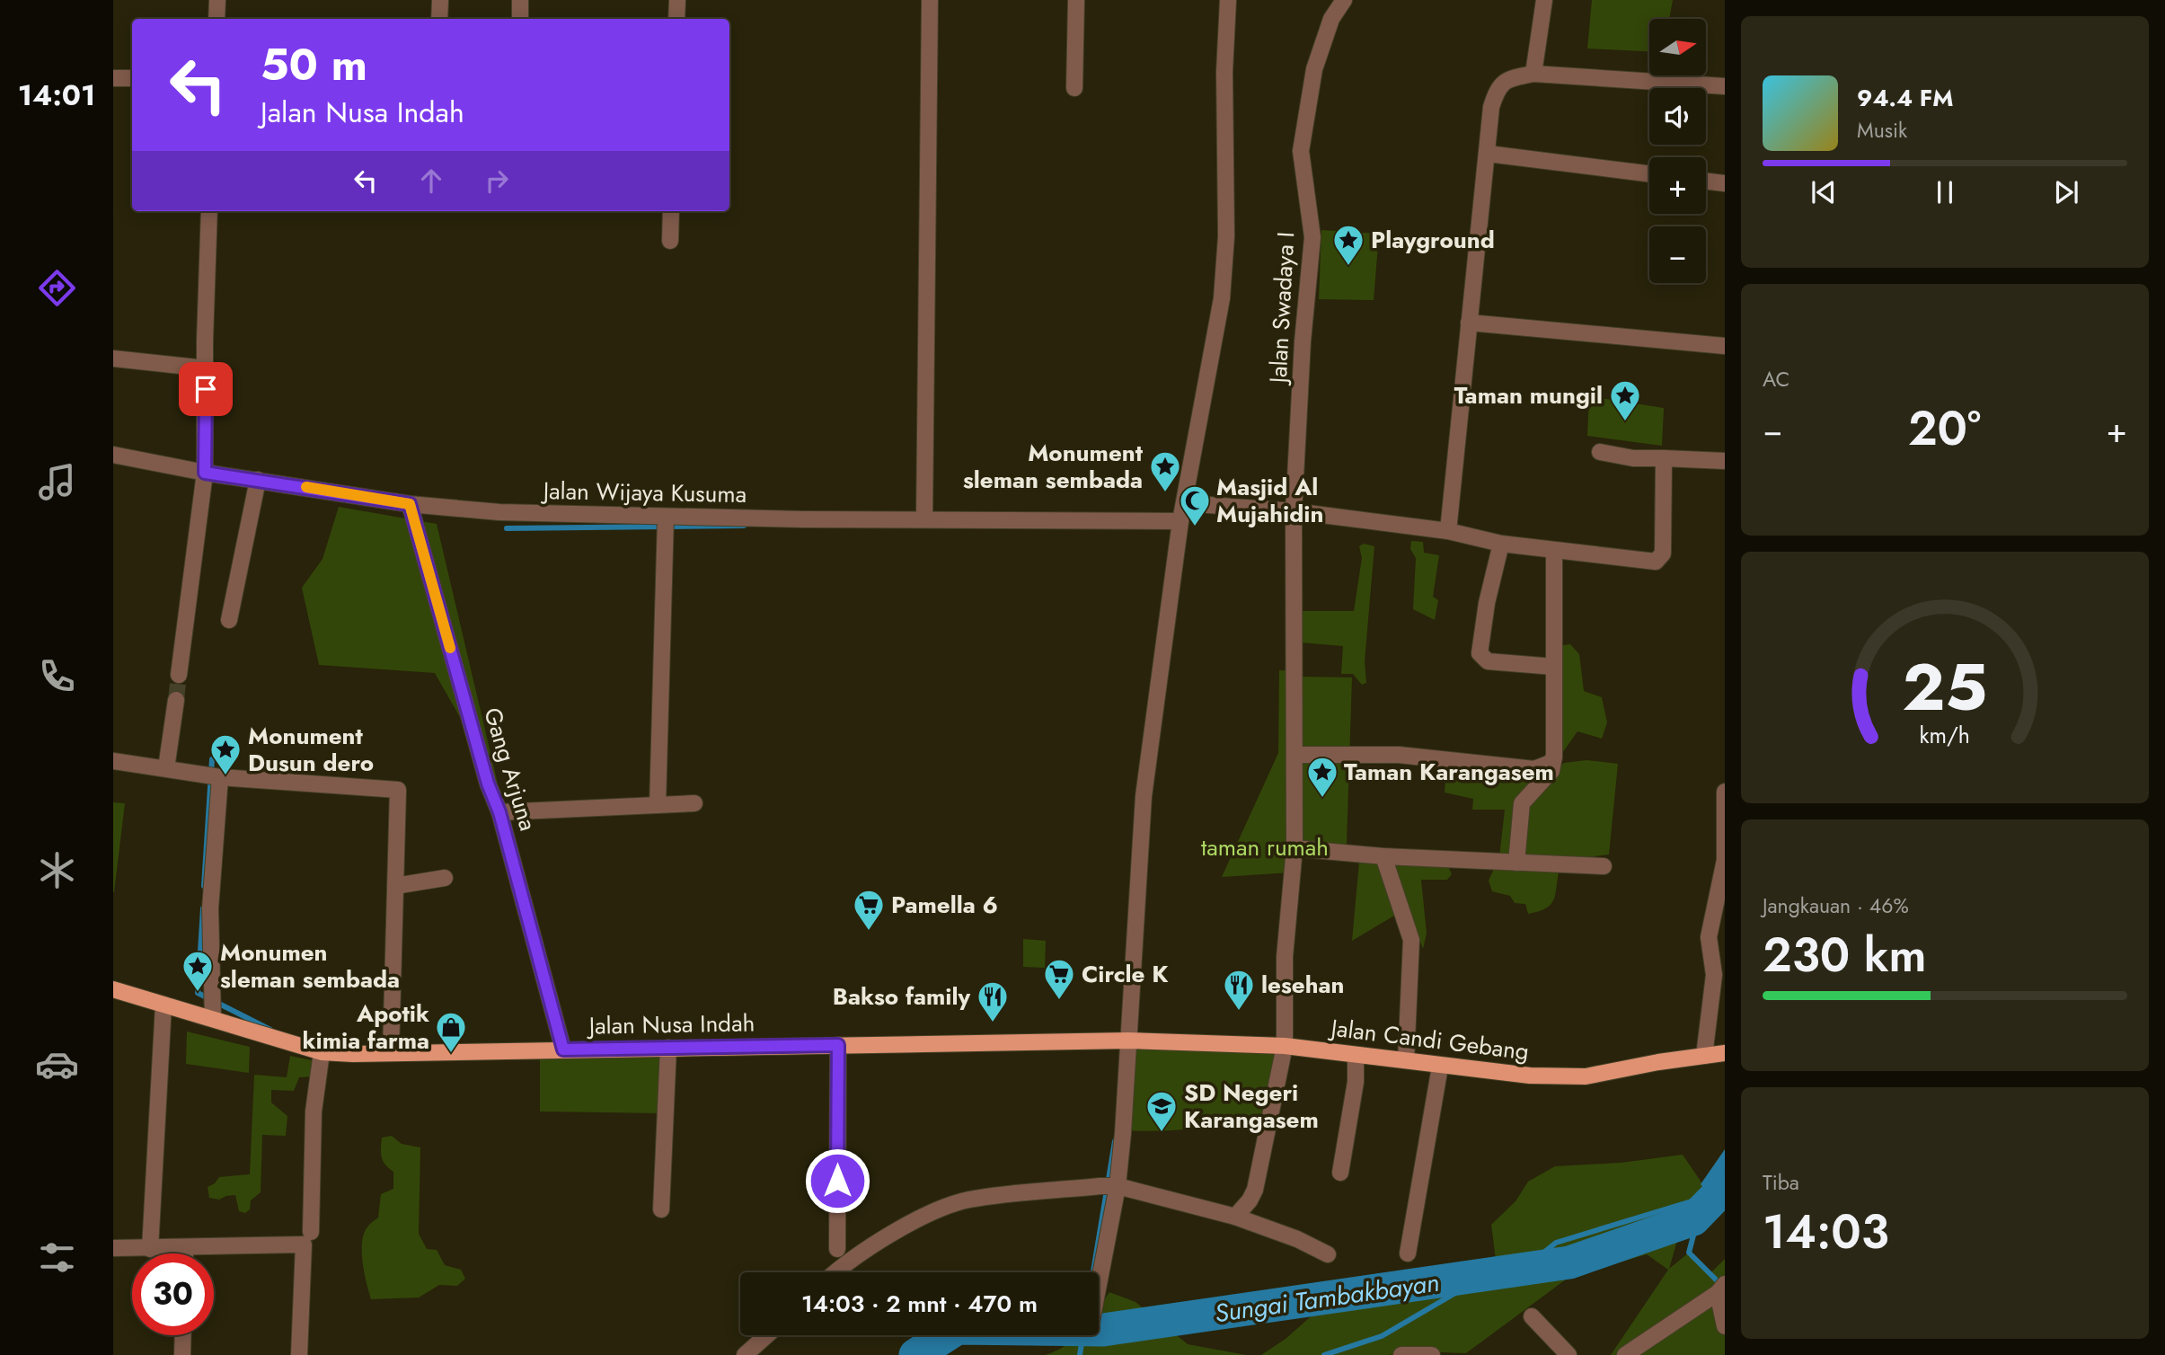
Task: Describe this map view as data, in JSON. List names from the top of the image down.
{
  "streets": {
    "main road": ["Jalan Nusa Indah", "Jalan Candi Gebang"],
    "street": ["Jalan Swadaya I", "Jalan Wijaya Kusuma", "Gang Arjuna"]
  },
  "crossings": [
    ["Jalan Swadaya I", "Jalan Candi Gebang"],
    ["Jalan Wijaya Kusuma", "Gang Arjuna"],
    ["Gang Arjuna", "Jalan Nusa Indah"],
    ["Jalan Nusa Indah", "Jalan Candi Gebang"]
  ],
  "water": ["Sungai Tambakbayan"],
  "parks": ["taman rumah"],
  "places": {
    "place": [
      "Playground",
      "Taman mungil",
      "Monument sleman sembada",
      "Monument Dusun dero",
      "Taman Karangasem",
      "Monumen sleman sembada"
    ],
    "mosque": ["Masjid Al Mujahidin"],
    "supermarket": ["Pamella 6", "Circle K"],
    "restaurant": ["lesehan", "Bakso family"],
    "shop": ["Apotik kimia farma"],
    "school or university": ["SD Negeri Karangasem"]
  },
  "north": "right",
  "page": {
    "tabs": "14:01",
    "map_buttons": ["+", "−"],
    "turn": ["50 m", "Jalan Nusa Indah"],
    "song": ["94.4 FM", "Musik"],
    "tile": [
      "AC",
      ["Jangkauan · 46%", "230 km"],
      ["Tiba", "14:03"]
    ],
    "heat": ["−", "20°", "+"],
    "limit": "30",
    "trip": "14:03 · 2 mnt · 470 m",
    "gauge": ["25", "km/h"]
  }
}
